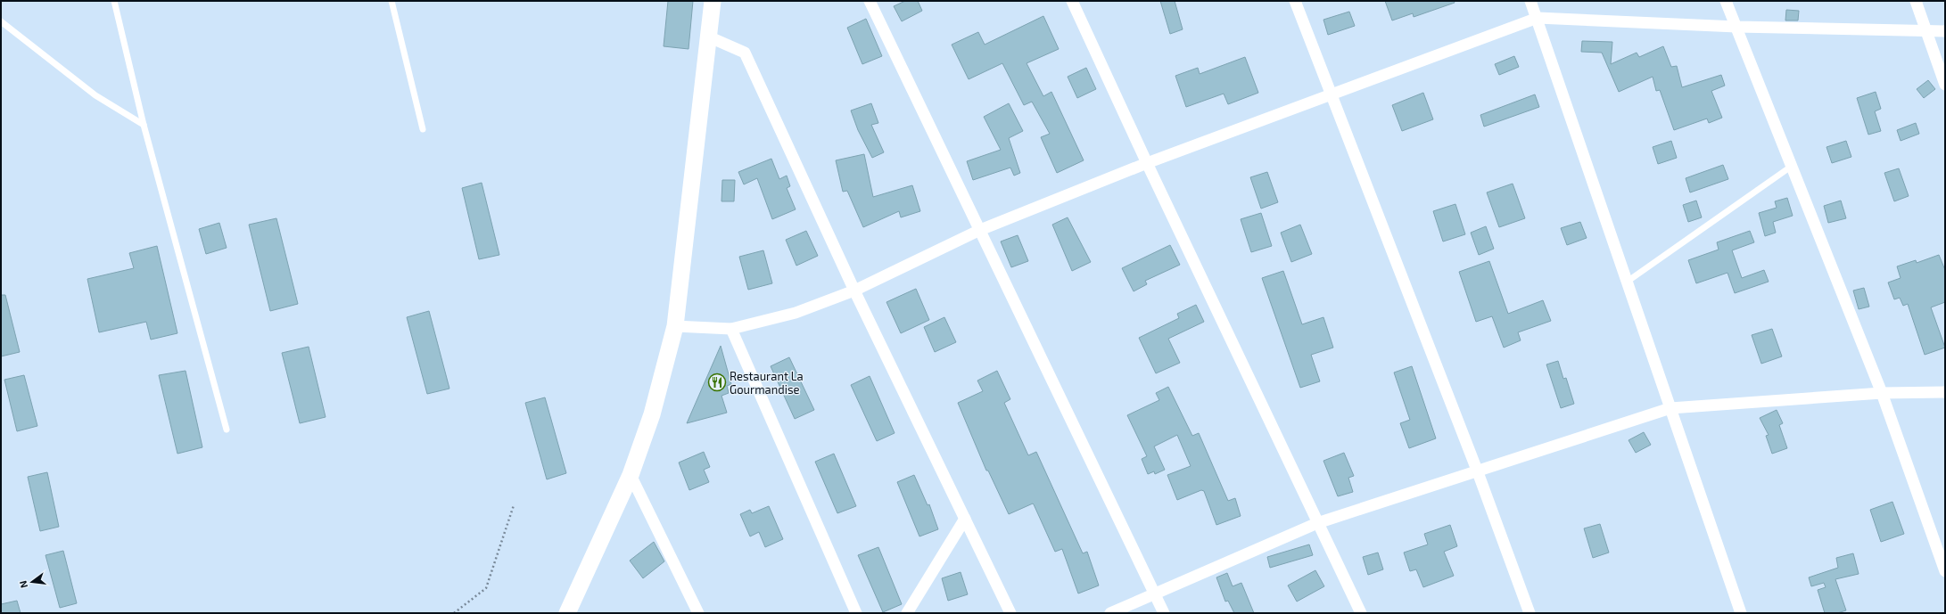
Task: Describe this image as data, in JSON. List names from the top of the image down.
{
  "places": {
    "restaurant": ["Restaurant La Gourmandise"]
  },
  "north": "left"
}
